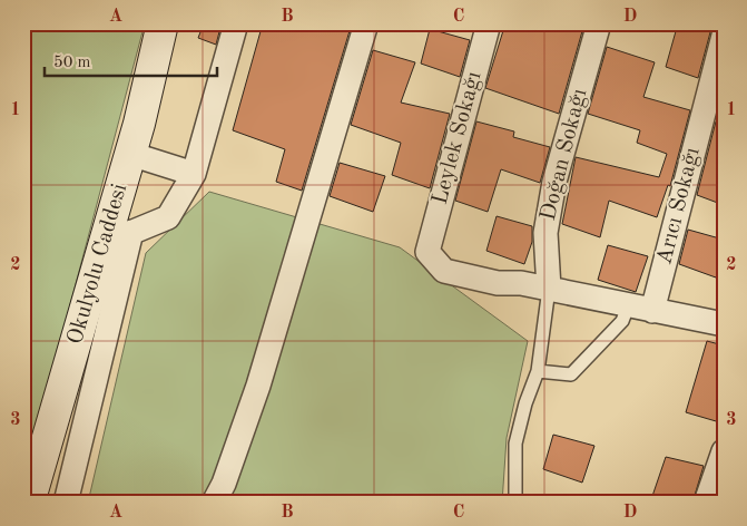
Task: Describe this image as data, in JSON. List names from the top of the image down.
{
  "streets": {
    "street": [
      "Leylek Sokağı",
      "Doğan Sokağı",
      "Arıcı Sokağı",
      "Okulyolu Caddesi"
    ]
  },
  "crossings": [
    ["Leylek Sokağı", "Doğan Sokağı"]
  ],
  "scale_bar": "50 m",
  "grid": {
    "columns": [
      "A",
      "B",
      "C",
      "D"
    ],
    "rows": ["1", "2", "3"]
  }
}
